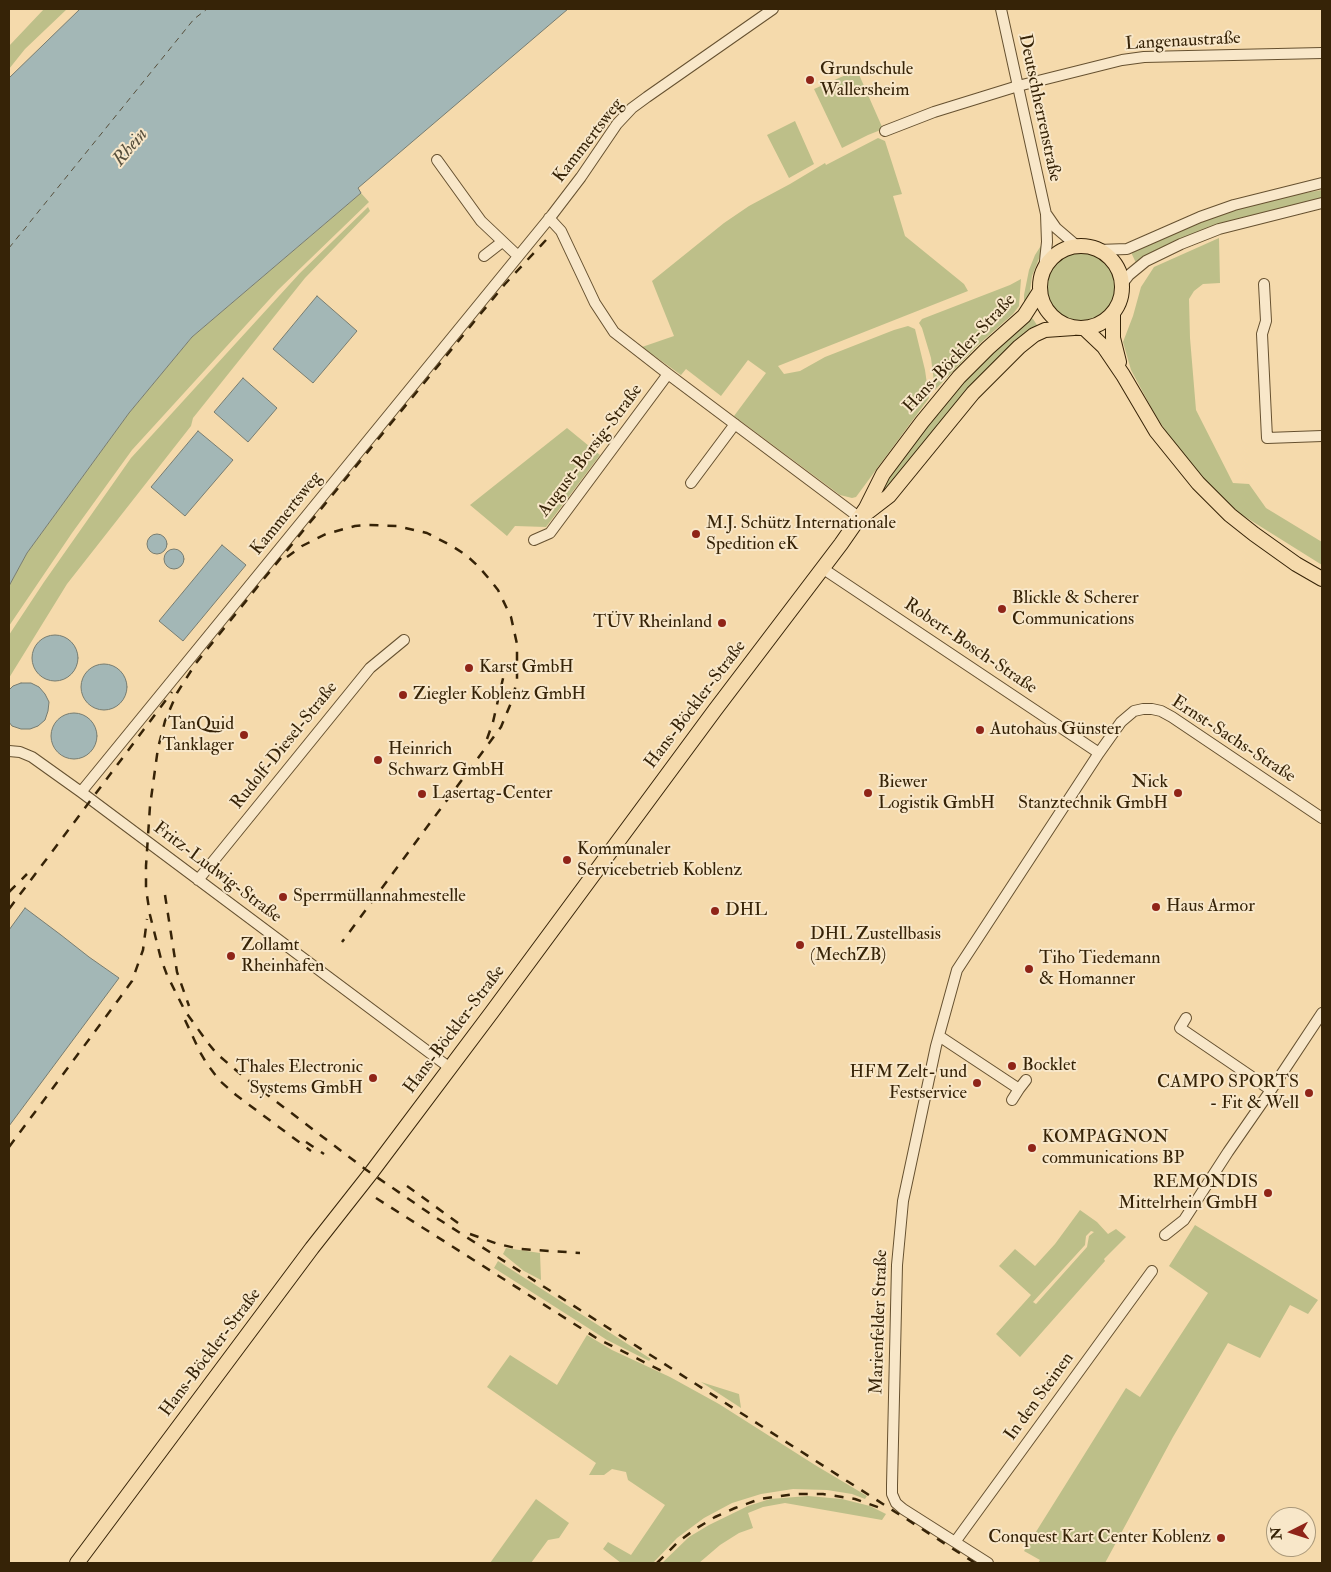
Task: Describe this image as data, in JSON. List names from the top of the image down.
{
  "streets": {
    "main road": ["Hans-Böckler-Straße"],
    "street": [
      "Langenaustraße",
      "Deutschherrenstraße",
      "Kammertsweg",
      "August-Borsig-Straße",
      "Robert-Bosch-Straße",
      "Ernst-Sachs-Straße",
      "Rudolf-Diesel-Straße",
      "Fritz-Ludwig-Straße",
      "Marienfelder Straße",
      "In den Steinen"
    ]
  },
  "crossings": [
    ["Langenaustraße", "Deutschherrenstraße"],
    ["Deutschherrenstraße", "Hans-Böckler-Straße"],
    ["Kammertsweg", "Fritz-Ludwig-Straße"],
    ["Hans-Böckler-Straße", "Robert-Bosch-Straße"],
    ["Hans-Böckler-Straße", "Fritz-Ludwig-Straße"],
    ["Robert-Bosch-Straße", "Ernst-Sachs-Straße"],
    ["Ernst-Sachs-Straße", "Marienfelder Straße"],
    ["Rudolf-Diesel-Straße", "Fritz-Ludwig-Straße"],
    ["Marienfelder Straße", "In den Steinen"]
  ],
  "water": ["Rhein"],
  "places": [
    "Grundschule Wallersheim",
    "M.J. Schütz Internationale Spedition eK",
    "Blickle & Scherer Communications",
    "TÜV Rheinland",
    "Karst GmbH",
    "Ziegler Koblenz GmbH",
    "Autohaus Günster",
    "TanQuid Tanklager",
    "Heinrich Schwarz GmbH",
    "Biewer Logistik GmbH",
    "Nick Stanztechnik GmbH",
    "Lasertag-Center",
    "Kommunaler Servicebetrieb Koblenz",
    "Sperrmüllannahmestelle",
    "Haus Armor",
    "DHL",
    "DHL Zustellbasis (MechZB)",
    "Zollamt Rheinhafen",
    "Tiho Tiedemann & Homanner",
    "Bocklet",
    "Thales Electronic Systems GmbH",
    "HFM Zelt- und Festservice",
    "CAMPO SPORTS - Fit & Well",
    "KOMPAGNON communications BP",
    "REMONDIS Mittelrhein GmbH",
    "Conquest Kart Center Koblenz"
  ],
  "north": "left"
}
